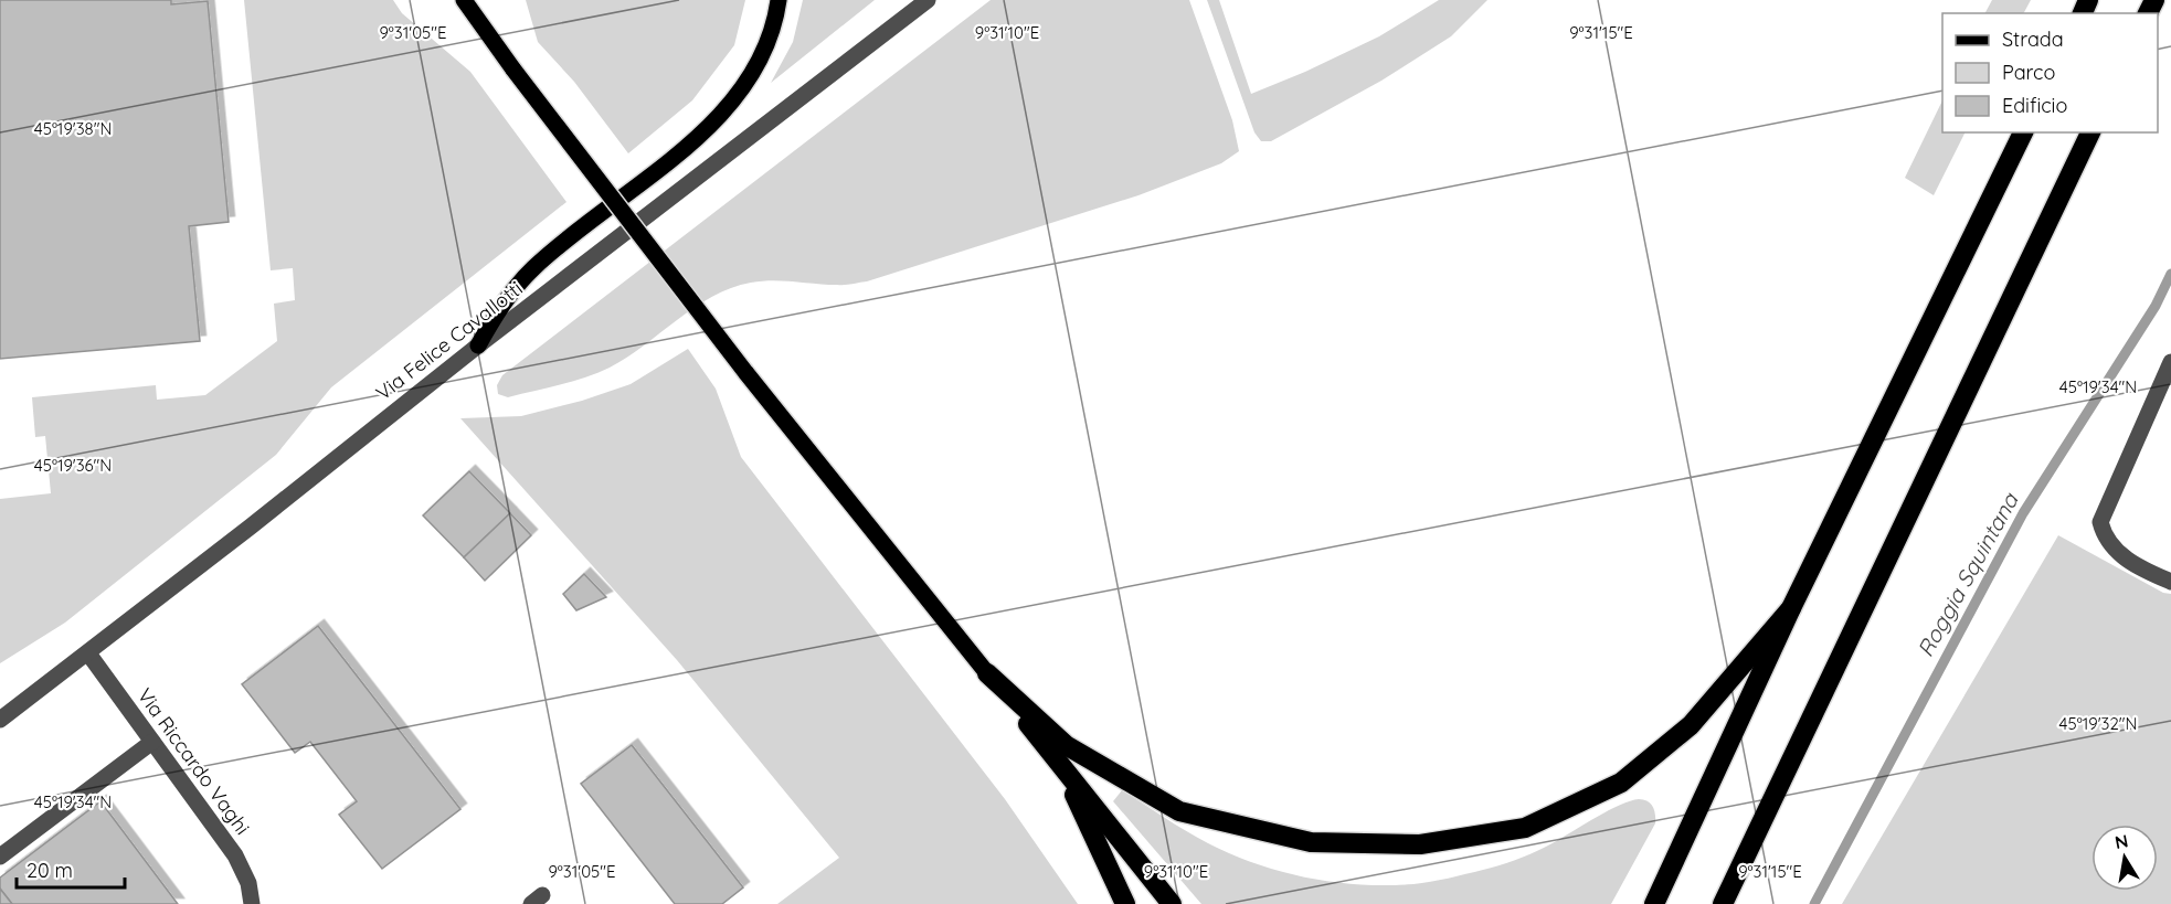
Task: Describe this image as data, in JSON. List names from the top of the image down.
{
  "streets": {
    "street": ["Via Felice Cavallotti", "Via Riccardo Vaghi"]
  },
  "crossings": [
    ["Via Felice Cavallotti", "Via Riccardo Vaghi"]
  ],
  "water": ["Roggia Squintana"],
  "legend": ["Strada", "Parco", "Edificio"],
  "scale_bar": "20 m",
  "north": "top",
  "coordinates": [
    "9°31'05\"E",
    "9°31'10\"E",
    "9°31'15\"E",
    "45°19'38\"N",
    "45°19'34\"N",
    "45°19'36\"N",
    "45°19'32\"N"
  ]
}
